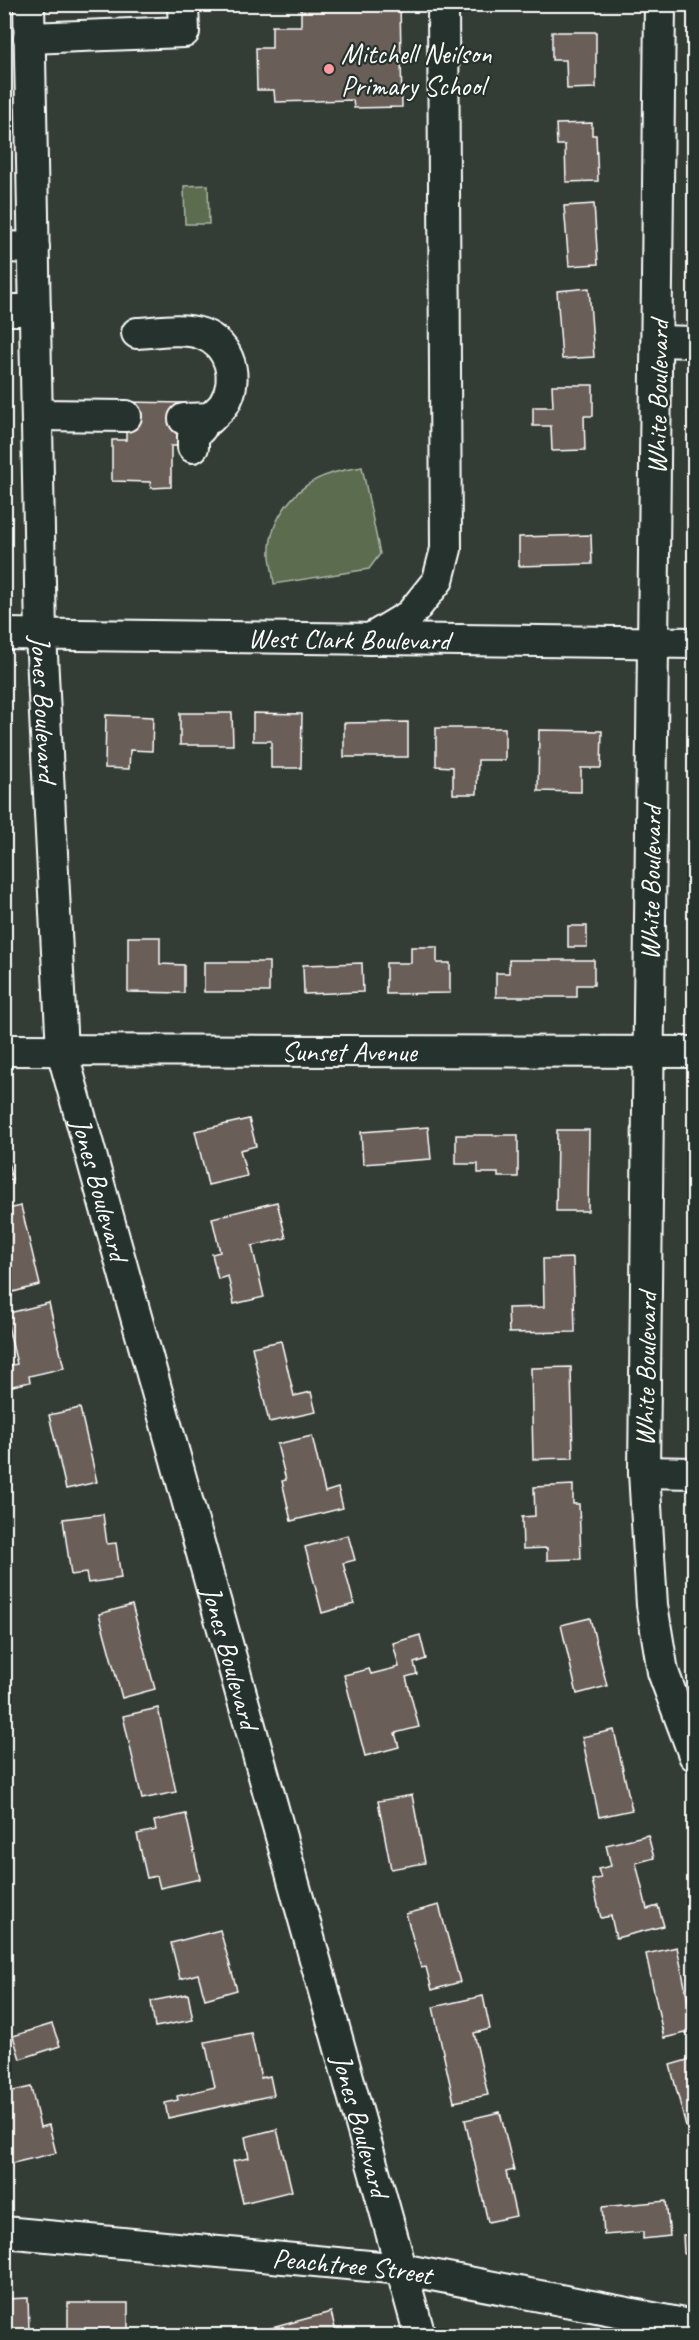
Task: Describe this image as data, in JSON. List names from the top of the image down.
{
  "streets": {
    "street": [
      "White Boulevard",
      "West Clark Boulevard",
      "Jones Boulevard",
      "Sunset Avenue",
      "Peachtree Street"
    ]
  },
  "crossings": [
    ["White Boulevard", "West Clark Boulevard"],
    ["White Boulevard", "Sunset Avenue"],
    ["West Clark Boulevard", "Jones Boulevard"],
    ["Jones Boulevard", "Sunset Avenue"],
    ["Jones Boulevard", "Peachtree Street"]
  ],
  "places": ["Mitchell Neilson Primary School"]
}
